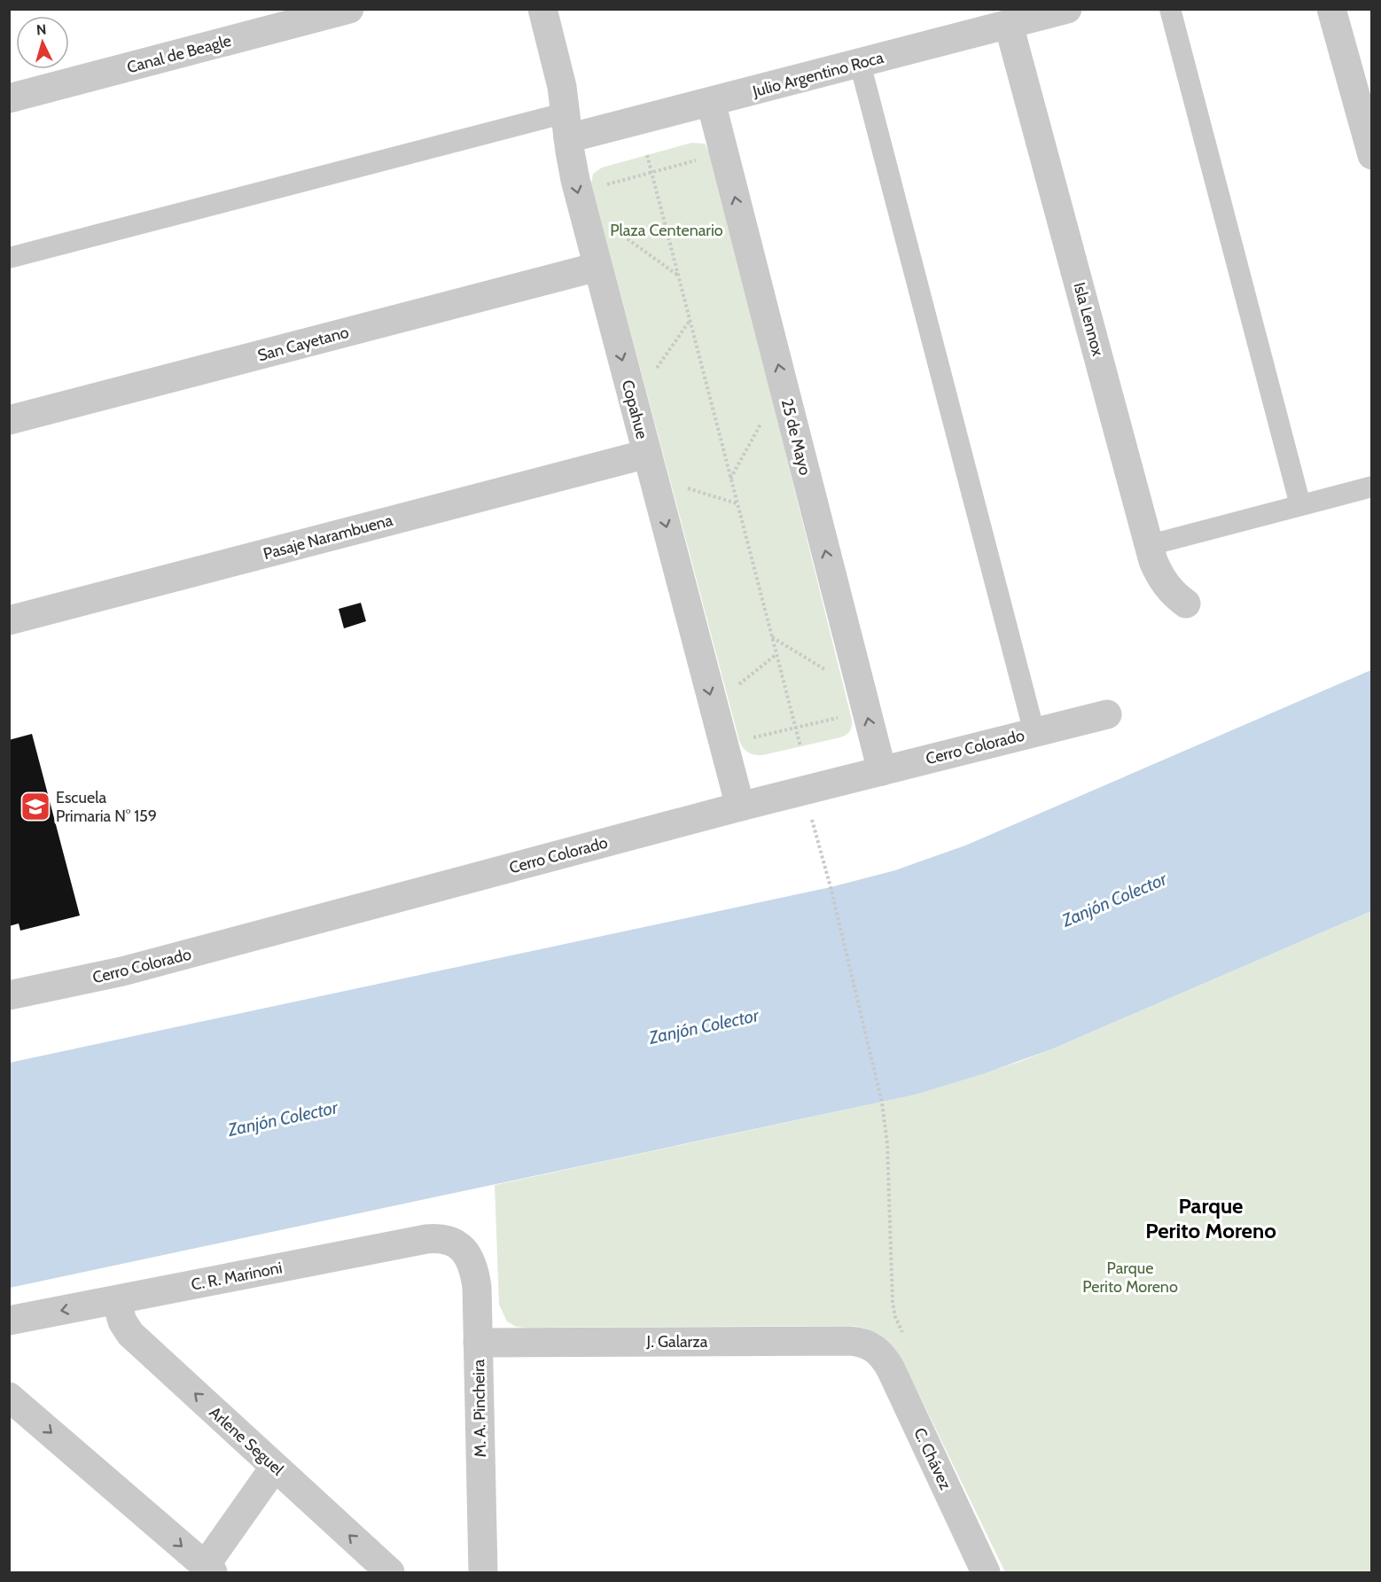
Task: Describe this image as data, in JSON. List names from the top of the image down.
{
  "streets": {
    "street": [
      "Canal de Beagle",
      "Julio Argentino Roca",
      "Isla Lennox",
      "San Cayetano",
      "Copahue",
      "25 de Mayo",
      "Pasaje Narambuena",
      "Cerro Colorado",
      "C. R. Marinoni",
      "J. Galarza",
      "M. A. Pincheira",
      "Arlene Seguel",
      "C. Chávez"
    ]
  },
  "crossings": [
    ["Julio Argentino Roca", "Isla Lennox"],
    ["Julio Argentino Roca", "Copahue"],
    ["Julio Argentino Roca", "25 de Mayo"],
    ["San Cayetano", "Copahue"],
    ["Copahue", "Pasaje Narambuena"],
    ["Copahue", "Cerro Colorado"],
    ["25 de Mayo", "Cerro Colorado"],
    ["C. R. Marinoni", "M. A. Pincheira"],
    ["C. R. Marinoni", "Arlene Seguel"],
    ["J. Galarza", "M. A. Pincheira"],
    ["J. Galarza", "C. Chávez"]
  ],
  "one_way": ["Copahue"],
  "districts": ["Parque Perito Moreno"],
  "water": ["Zanjón Colector"],
  "parks": ["Plaza Centenario", "Parque Perito Moreno"],
  "places": {
    "school or university": ["Escuela Primaria N° 159"]
  },
  "north": "top"
}
